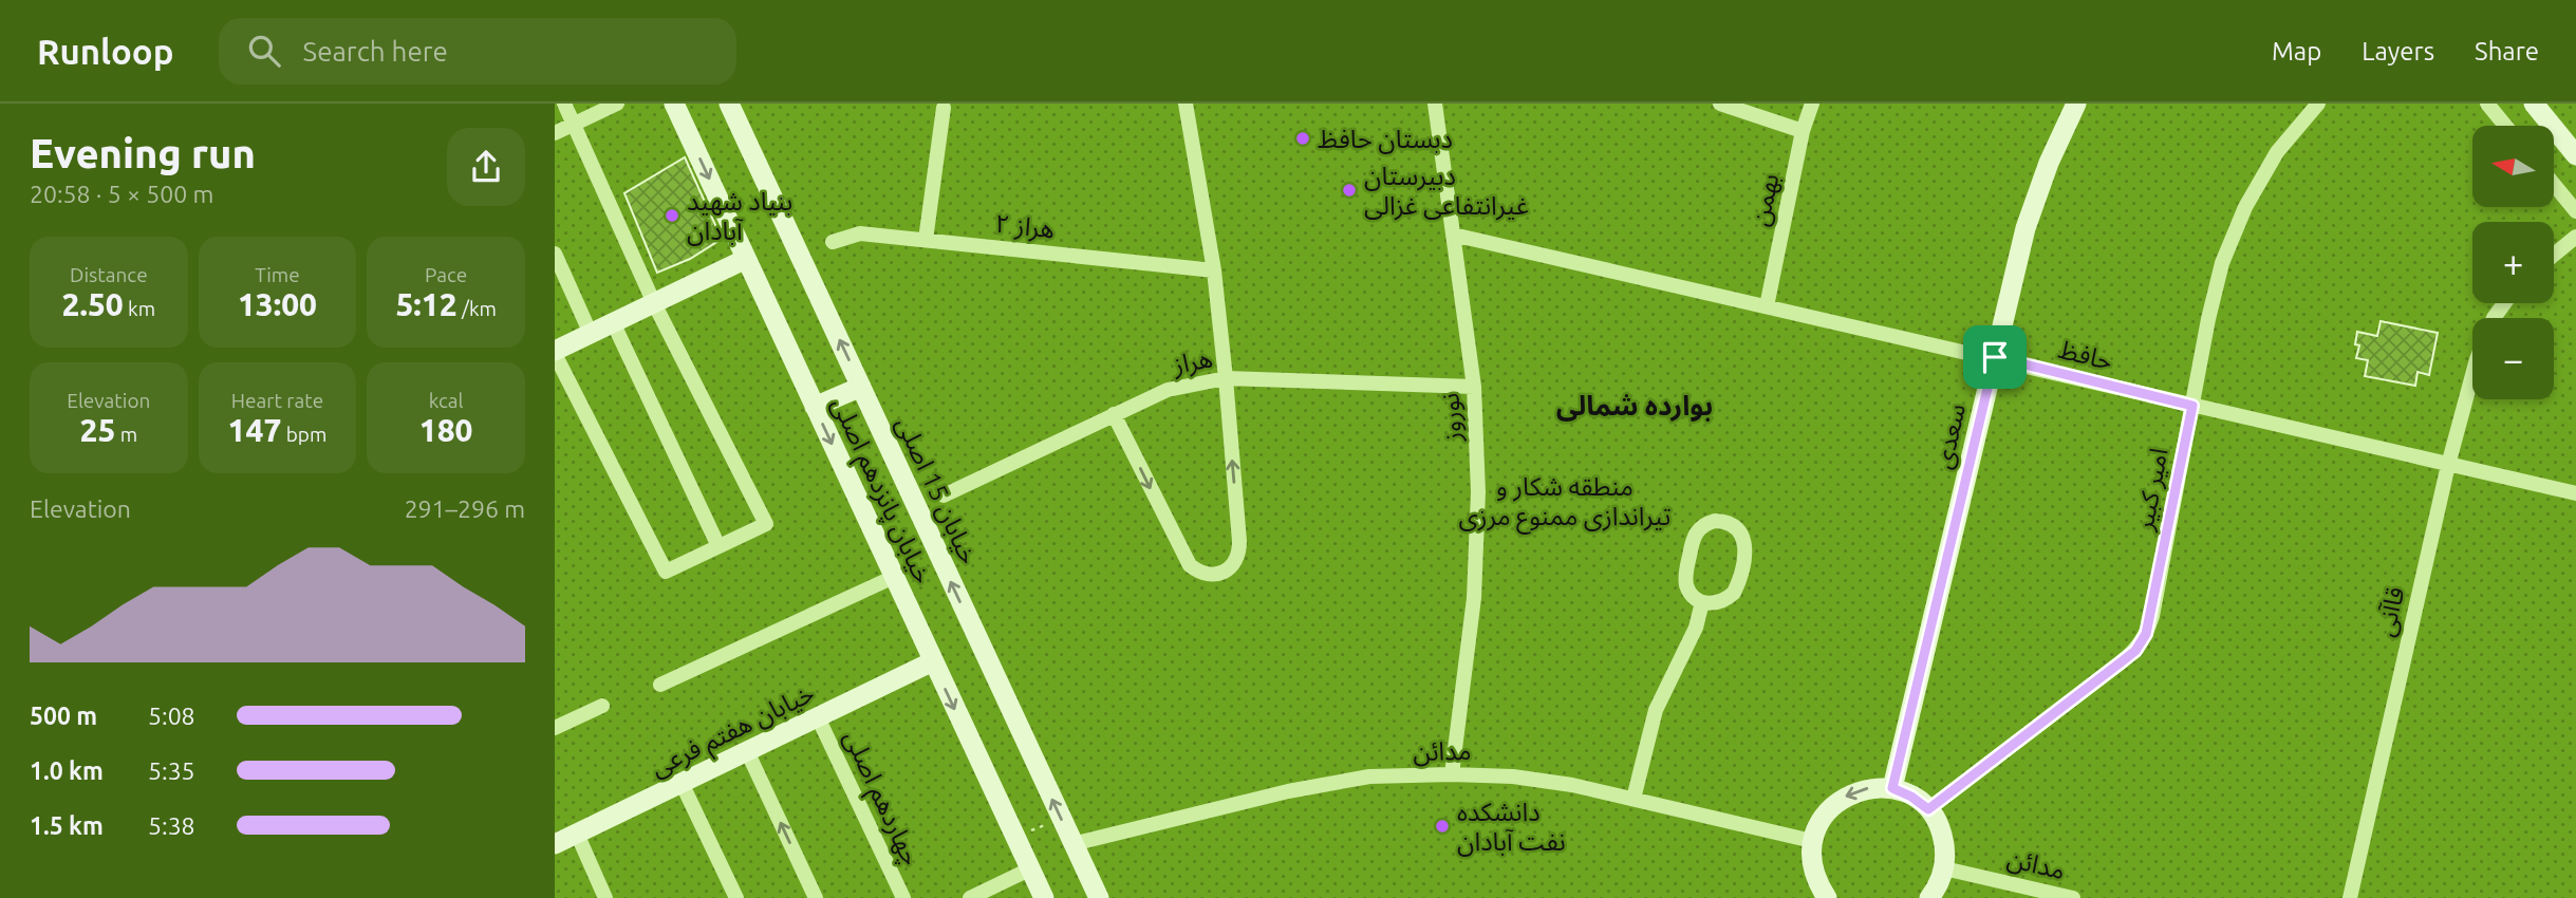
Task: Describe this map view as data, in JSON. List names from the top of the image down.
{
  "streets": {
    "main road": [
      "سعدی",
      "خیابان پانزدهم اصلی",
      "خیابان 15 اصلی",
      "خیابان هفتم فرعی"
    ],
    "street": [
      "بهمن",
      "هراز ۲",
      "حافظ",
      "هراز",
      "نوروز",
      "امیر کبیر",
      "قاآنی",
      "مدائن",
      "چهاردهم اصلی"
    ]
  },
  "crossings": [
    ["بهمن", "حافظ"],
    ["حافظ", "نوروز"],
    ["حافظ", "سعدی"],
    ["حافظ", "امیر کبیر"],
    ["حافظ", "قاآنی"],
    ["هراز", "نوروز"],
    ["نوروز", "مدائن"],
    ["خیابان پانزدهم اصلی", "خیابان هفتم فرعی"],
    ["خیابان 15 اصلی", "مدائن"],
    ["خیابان هفتم فرعی", "چهاردهم اصلی"]
  ],
  "one_way": ["خیابان پانزدهم اصلی", "خیابان 15 اصلی"],
  "districts": ["بوارده شمالی"],
  "parks": ["منطقه شکار و تیراندازی ممنوع مرزی"],
  "places": [
    "دبستان حافظ",
    "دبیرستان غیرانتفاعی غزالی",
    "بنیاد شهید آبادان",
    "دانشکده نفت آبادان"
  ],
  "north": "left",
  "page": {
    "header": "Runloop",
    "search": "Search here",
    "nav": ["Map", "Layers", "Share"],
    "heading": ["Evening run", "20:58 · 5 × 500 m"],
    "map_buttons": ["+", "−"],
    "stats": [
      ["Distance", "2.50 km"],
      ["Time", "13:00"],
      ["Pace", "5:12 /km"],
      ["Elevation", "25 m"],
      ["Heart rate", "147 bpm"],
      ["kcal", "180"]
    ],
    "chart": ["Elevation", "291–296 m"],
    "list": [
      {
        "name": "500 m",
        "note": "5:08"
      },
      {
        "name": "1.0 km",
        "note": "5:35"
      },
      {
        "name": "1.5 km",
        "note": "5:38"
      }
    ]
  }
}
